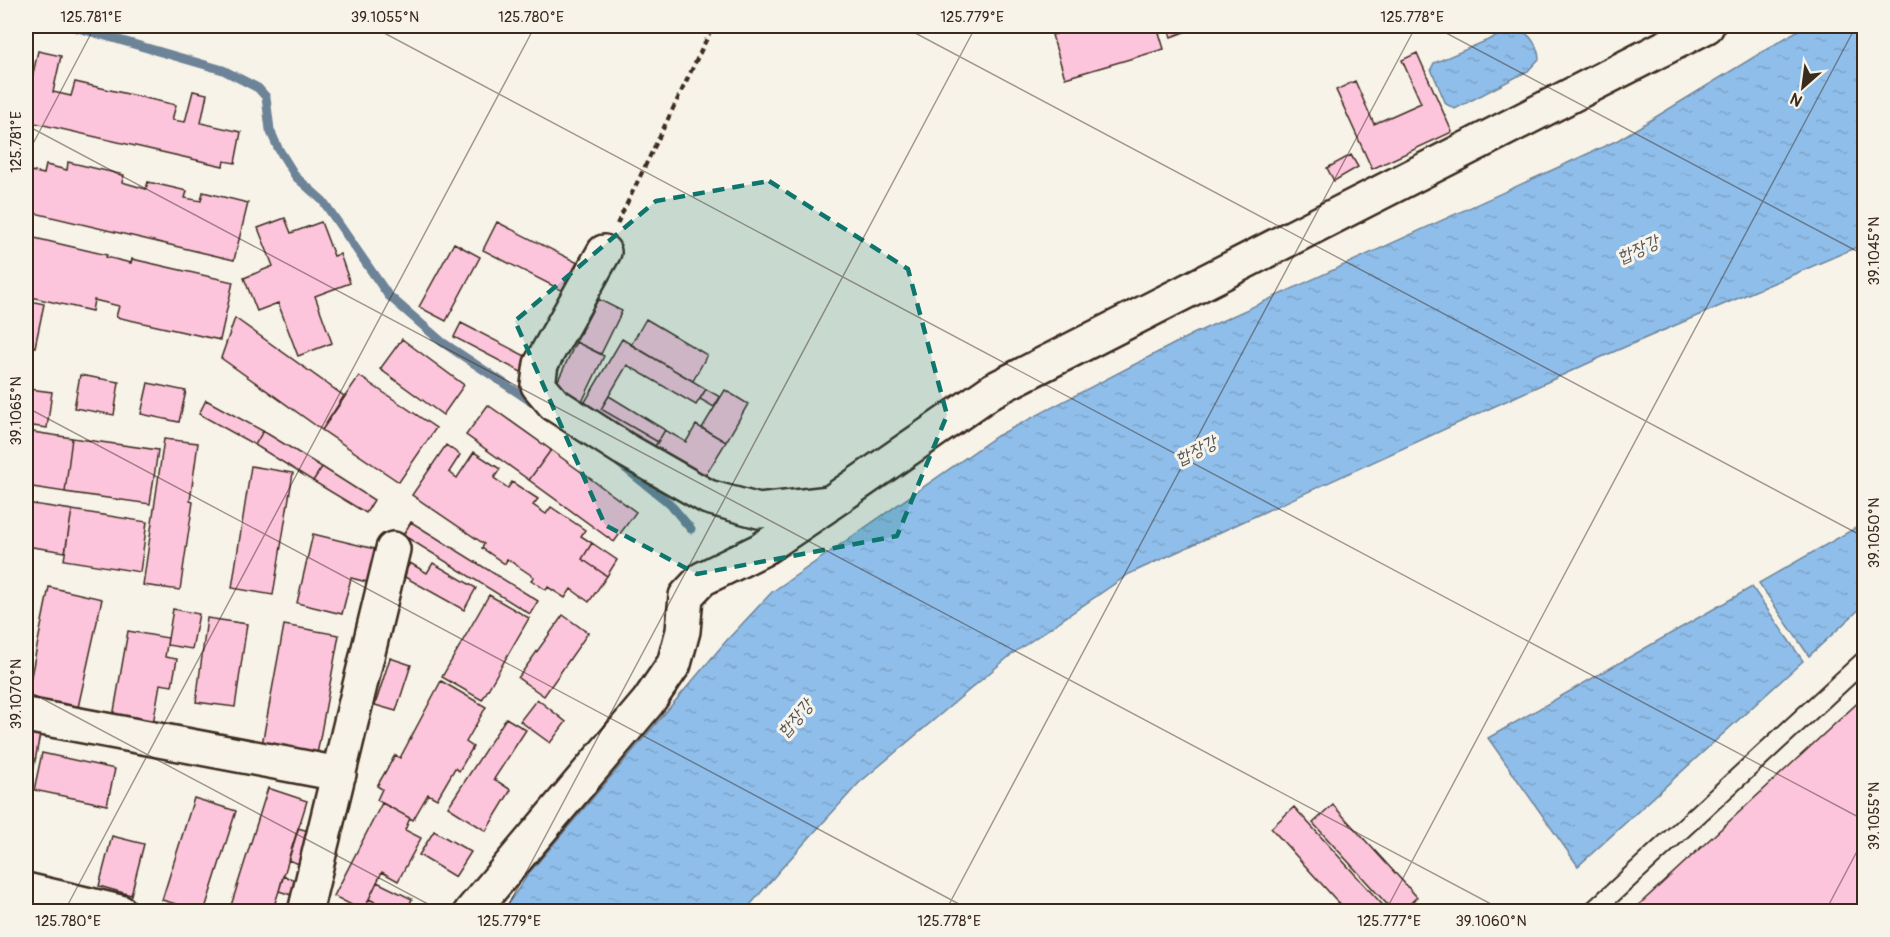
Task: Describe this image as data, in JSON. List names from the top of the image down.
{
  "water": ["합장강"],
  "north": "bottom left",
  "coordinates": [
    "125.781°E",
    "39.1055°N",
    "125.780°E",
    "125.779°E",
    "125.778°E",
    "39.1045°N",
    "39.1065°N",
    "39.1050°N",
    "39.1070°N",
    "125.777°E",
    "39.1060°N"
  ]
}
